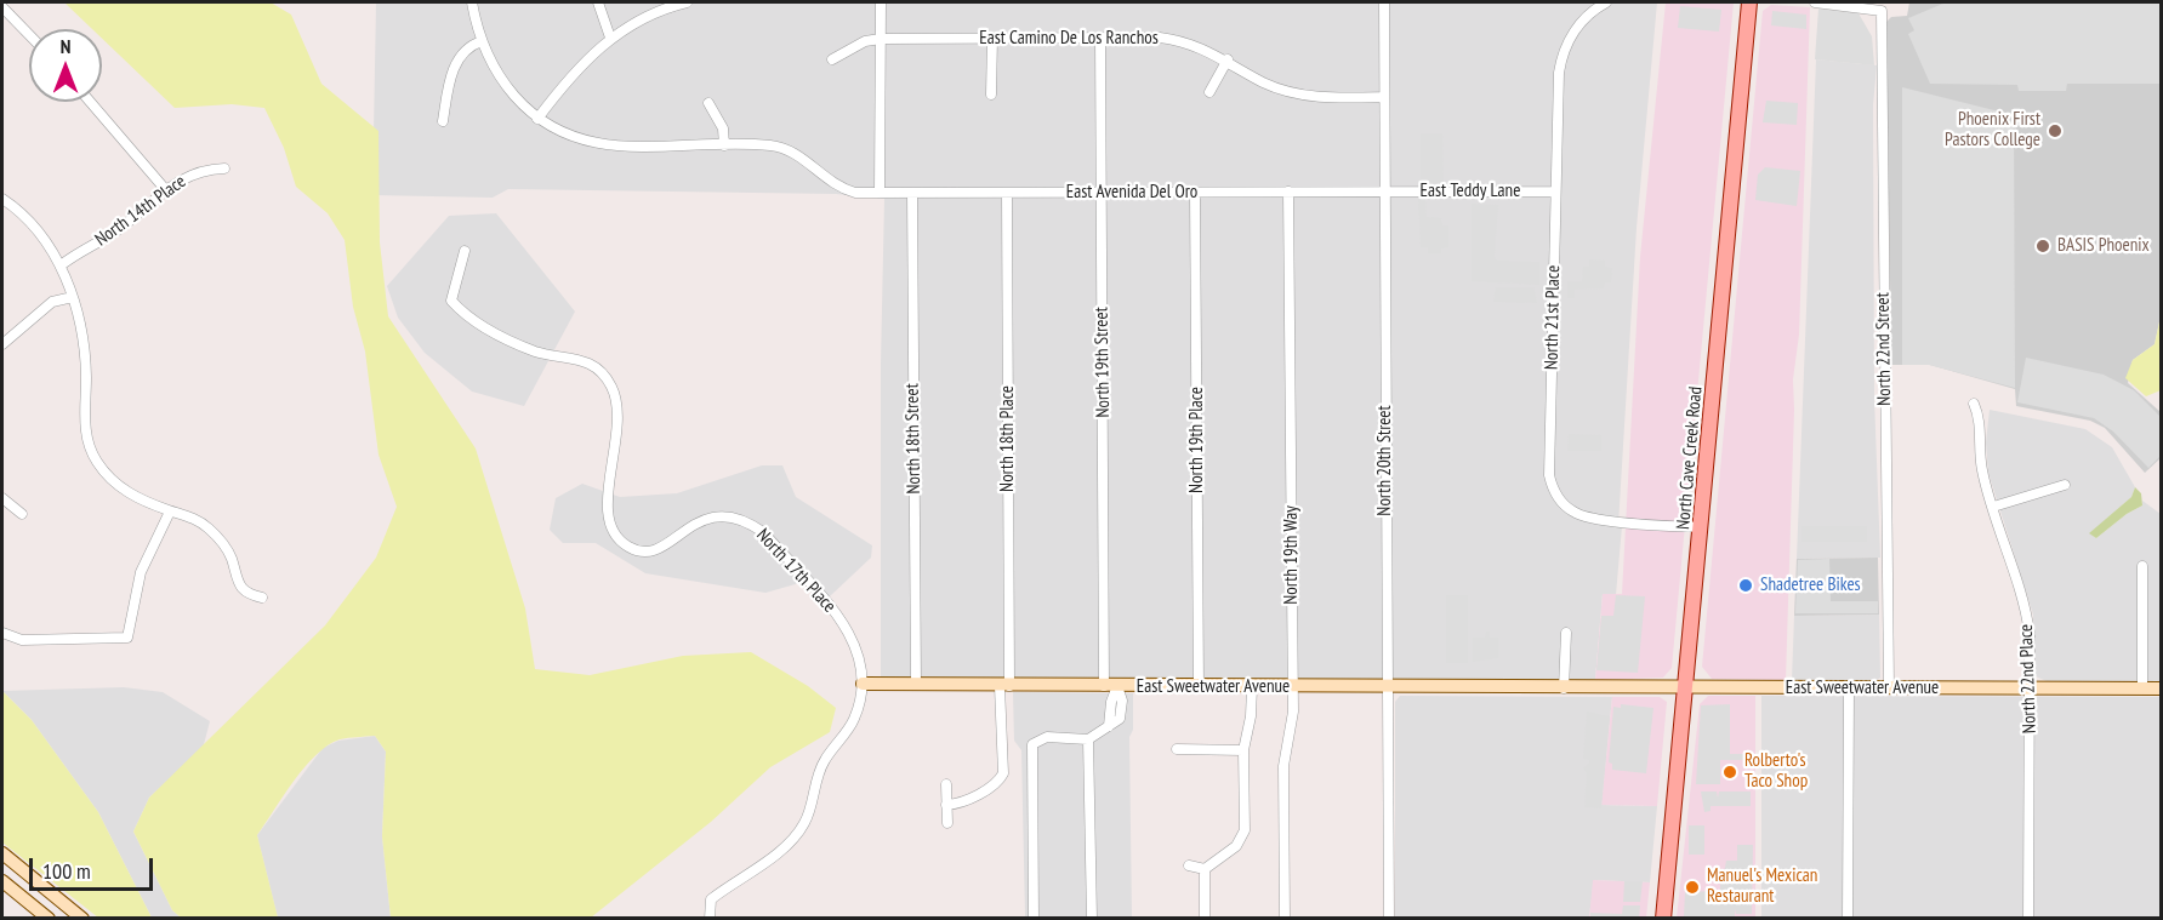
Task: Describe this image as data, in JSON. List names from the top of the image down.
{
  "streets": {
    "main road": ["North Cave Creek Road"],
    "street": [
      "East Camino De Los Ranchos",
      "East Teddy Lane",
      "East Avenida Del Oro",
      "North 14th Place",
      "North 21st Place",
      "North 22nd Street",
      "North 19th Street",
      "North 18th Street",
      "North 18th Place",
      "North 19th Place",
      "North 20th Street",
      "North 19th Way",
      "North 17th Place",
      "North 22nd Place",
      "East Sweetwater Avenue"
    ]
  },
  "crossings": [
    ["East Camino De Los Ranchos", "North 19th Street"],
    ["East Camino De Los Ranchos", "North 20th Street"],
    ["East Teddy Lane", "East Avenida Del Oro"],
    ["East Teddy Lane", "North 21st Place"],
    ["East Teddy Lane", "North 20th Street"],
    ["East Avenida Del Oro", "North 19th Street"],
    ["East Avenida Del Oro", "North 18th Street"],
    ["East Avenida Del Oro", "North 18th Place"],
    ["East Avenida Del Oro", "North 19th Place"],
    ["East Avenida Del Oro", "North 20th Street"],
    ["East Avenida Del Oro", "North 19th Way"],
    ["North 21st Place", "North Cave Creek Road"],
    ["North 22nd Street", "East Sweetwater Avenue"],
    ["North 19th Street", "East Sweetwater Avenue"],
    ["North 18th Street", "East Sweetwater Avenue"],
    ["North 18th Place", "East Sweetwater Avenue"],
    ["North 19th Place", "East Sweetwater Avenue"],
    ["North Cave Creek Road", "East Sweetwater Avenue"],
    ["North 20th Street", "East Sweetwater Avenue"],
    ["North 19th Way", "East Sweetwater Avenue"],
    ["North 17th Place", "East Sweetwater Avenue"],
    ["North 22nd Place", "East Sweetwater Avenue"]
  ],
  "places": [
    "Phoenix First Pastors College",
    "BASIS Phoenix",
    "Shadetree Bikes",
    "Rolberto's Taco Shop",
    "Manuel's Mexican Restaurant"
  ],
  "scale_bar": "100 m",
  "north": "top"
}
